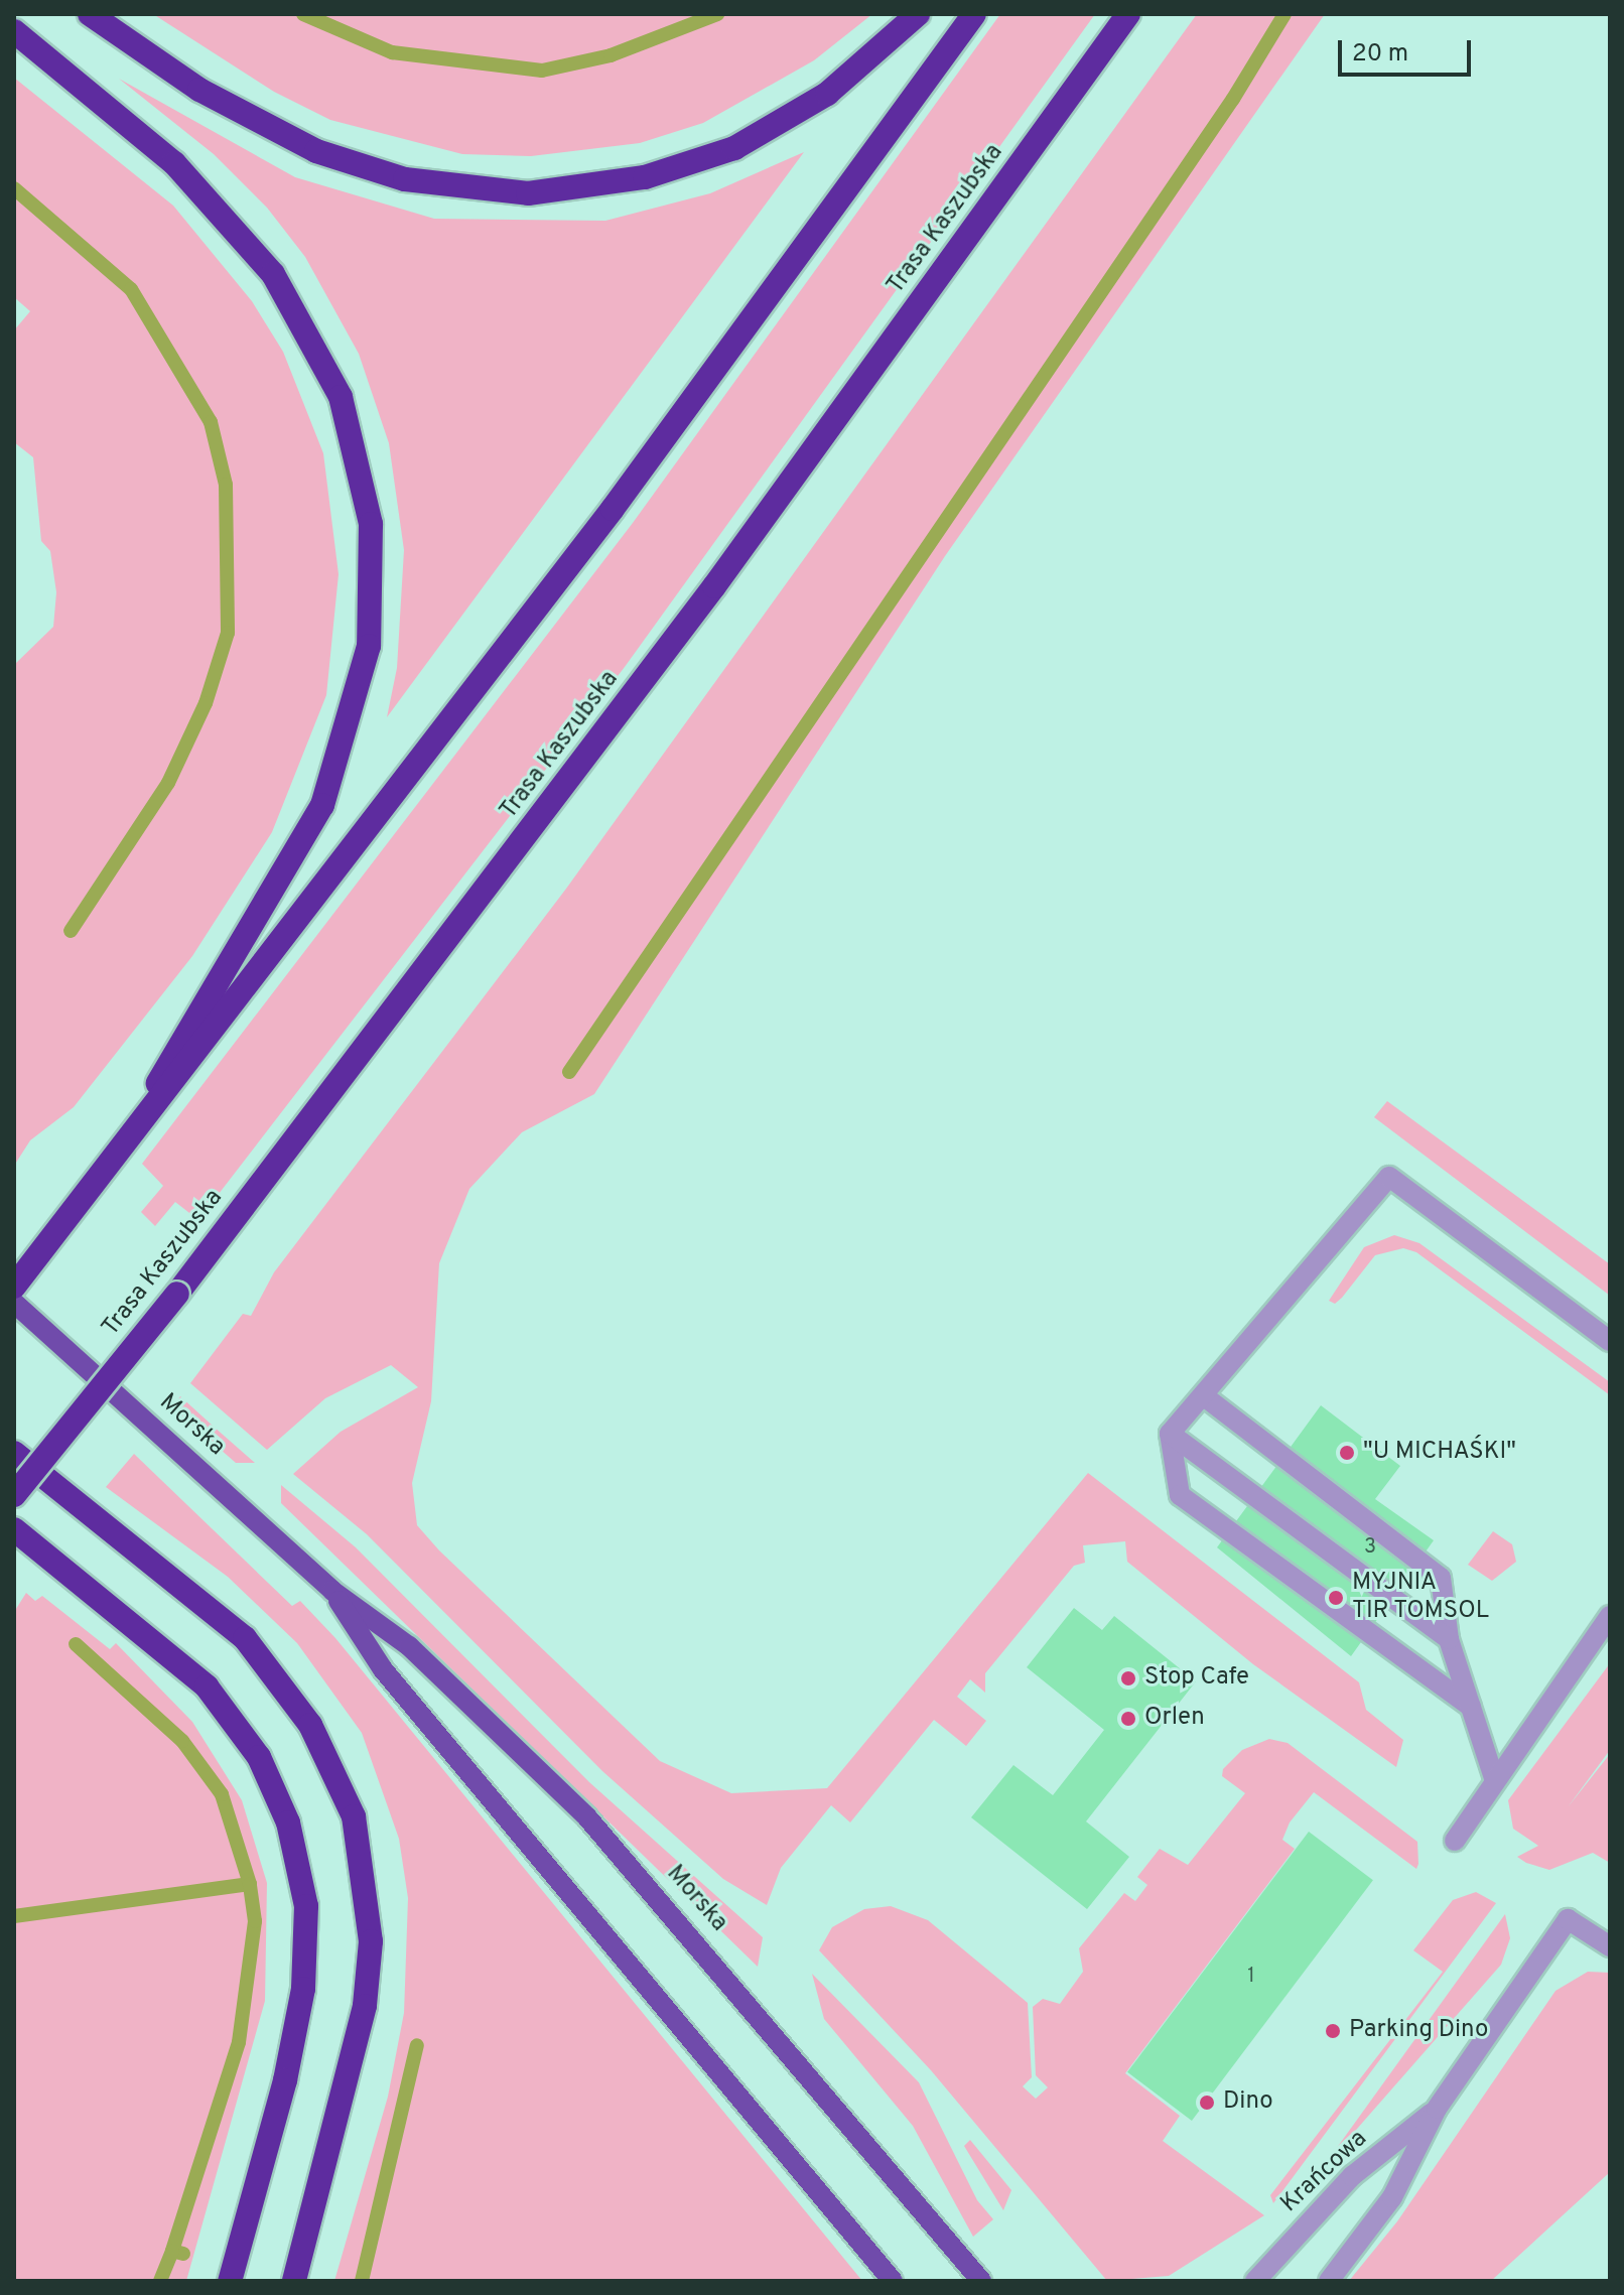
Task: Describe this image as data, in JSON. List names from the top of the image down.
{
  "streets": {
    "highway": ["Trasa Kaszubska"],
    "main road": ["Morska"],
    "street": ["Krańcowa"]
  },
  "places": [
    "\"U MICHAŚKI\"",
    "MYJNIA TIR TOMSOL",
    "Stop Cafe",
    "Orlen",
    "Parking Dino",
    "Dino"
  ],
  "house_numbers": ["3", "1"],
  "scale_bar": "20 m"
}
